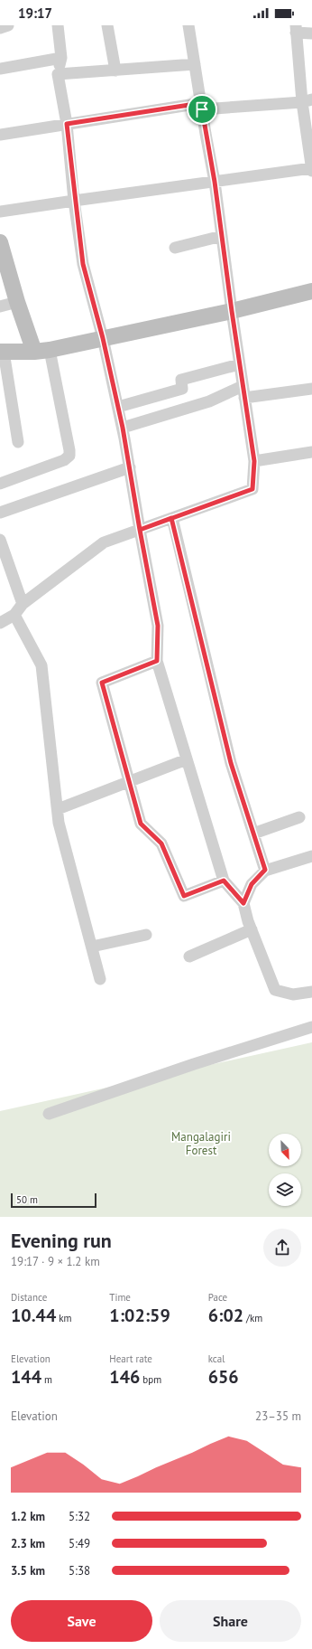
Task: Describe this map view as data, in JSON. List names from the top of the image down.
{
  "parks": ["Mangalagiri Forest"],
  "scale_bar": "50 m",
  "north": "bottom right",
  "page": {
    "status": "19:17",
    "scale": "50 m",
    "heading": ["Evening run", "19:17 · 9 × 1.2 km"],
    "stats": [
      ["Distance", "10.44 km"],
      ["Time", "1:02:59"],
      ["Pace", "6:02 /km"],
      ["Elevation", "144 m"],
      ["Heart rate", "146 bpm"],
      ["kcal", "656"]
    ],
    "chart": ["Elevation", "23–35 m"],
    "list": [
      {
        "name": "1.2 km",
        "note": "5:32"
      },
      {
        "name": "2.3 km",
        "note": "5:49"
      },
      {
        "name": "3.5 km",
        "note": "5:38"
      }
    ],
    "buttons": ["Save", "Share"]
  }
}
